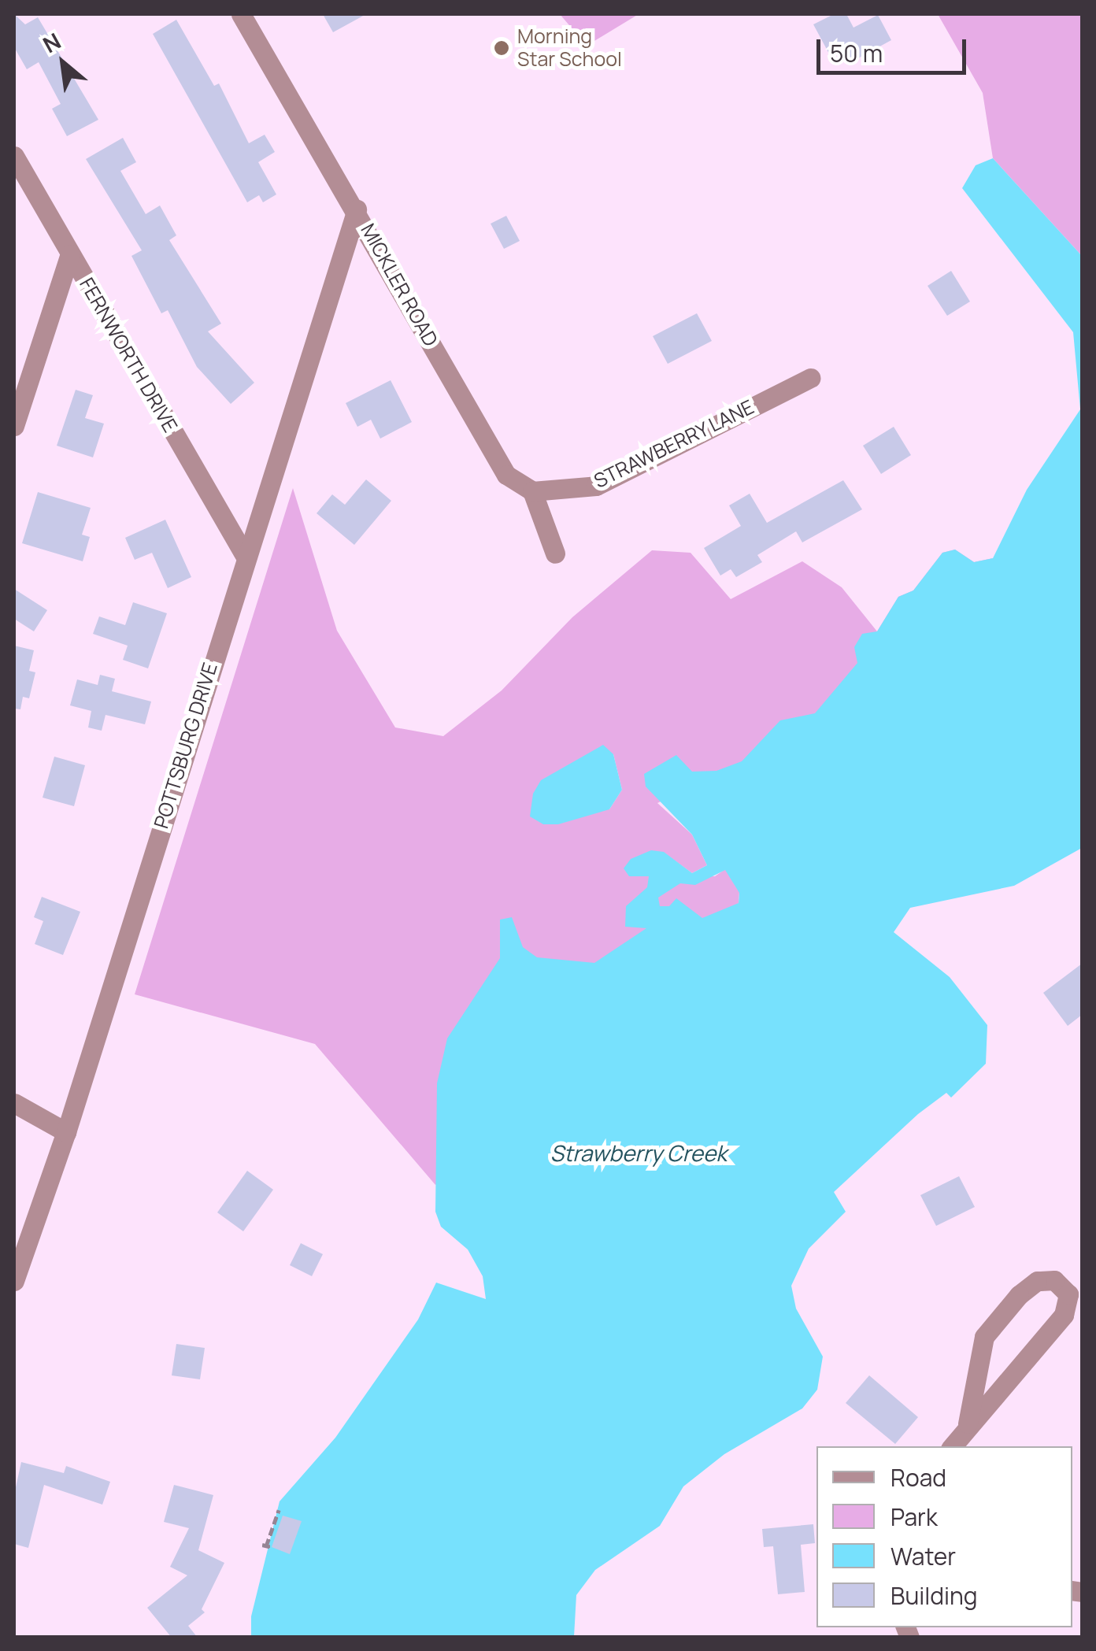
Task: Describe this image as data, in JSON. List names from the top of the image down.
{
  "streets": {
    "street": [
      "MICKLER ROAD",
      "FERNWORTH DRIVE",
      "STRAWBERRY LANE",
      "POTTSBURG DRIVE"
    ]
  },
  "crossings": [
    ["MICKLER ROAD", "STRAWBERRY LANE"],
    ["MICKLER ROAD", "POTTSBURG DRIVE"],
    ["FERNWORTH DRIVE", "POTTSBURG DRIVE"]
  ],
  "water": ["Strawberry Creek"],
  "places": ["Morning Star School"],
  "legend": [
    "Road",
    "Park",
    "Water",
    "Building"
  ],
  "scale_bar": "50 m",
  "north": "top left"
}
